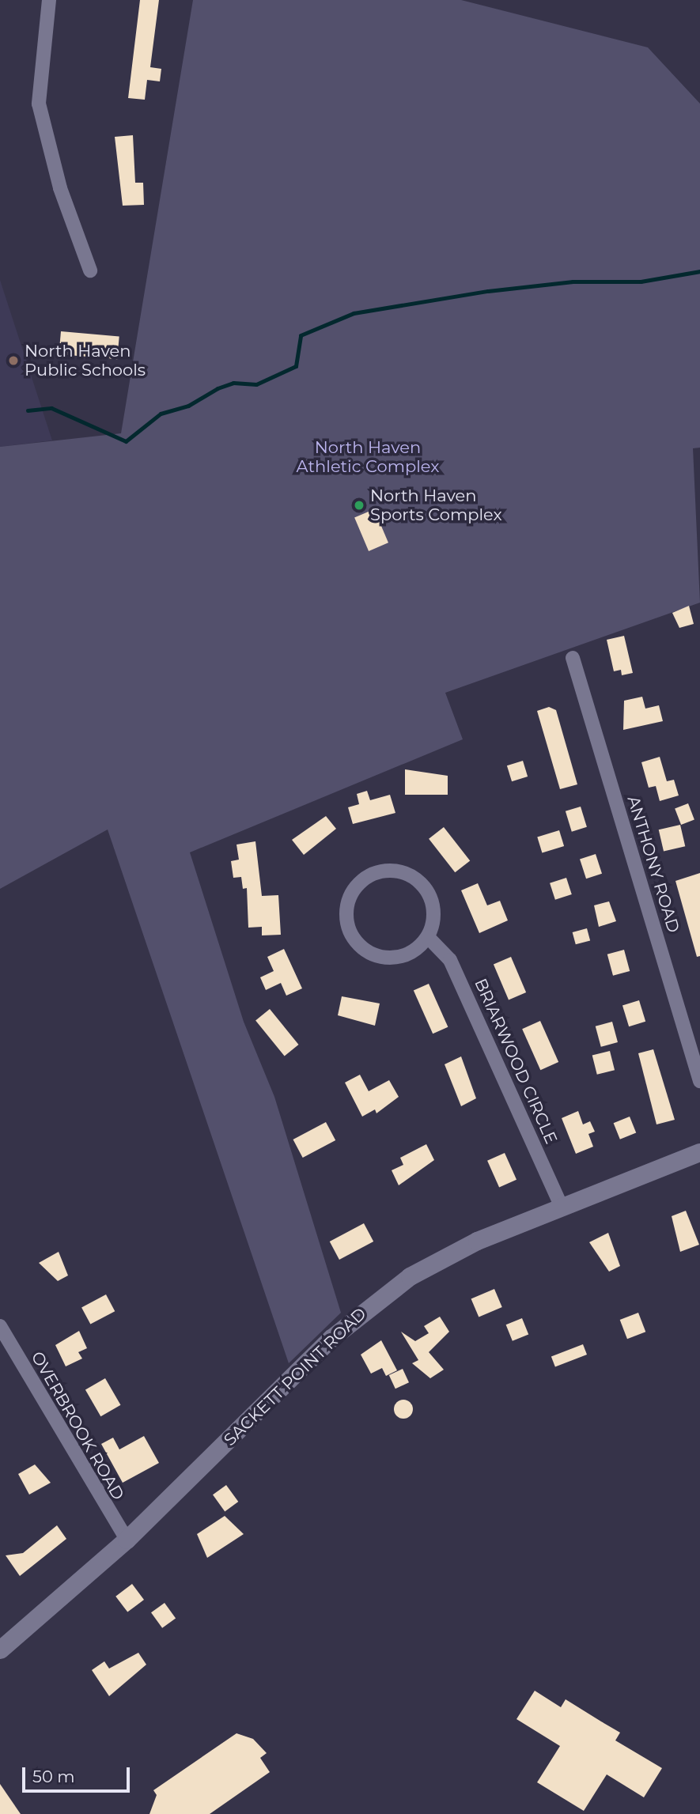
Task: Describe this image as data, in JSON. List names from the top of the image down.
{
  "streets": {
    "street": [
      "ANTHONY ROAD",
      "BRIARWOOD CIRCLE",
      "SACKETT POINT ROAD",
      "OVERBROOK ROAD"
    ]
  },
  "crossings": [
    ["BRIARWOOD CIRCLE", "SACKETT POINT ROAD"],
    ["SACKETT POINT ROAD", "OVERBROOK ROAD"]
  ],
  "parks": ["North Haven Athletic Complex"],
  "places": ["North Haven Public Schools", "North Haven Sports Complex"],
  "scale_bar": "50 m"
}
